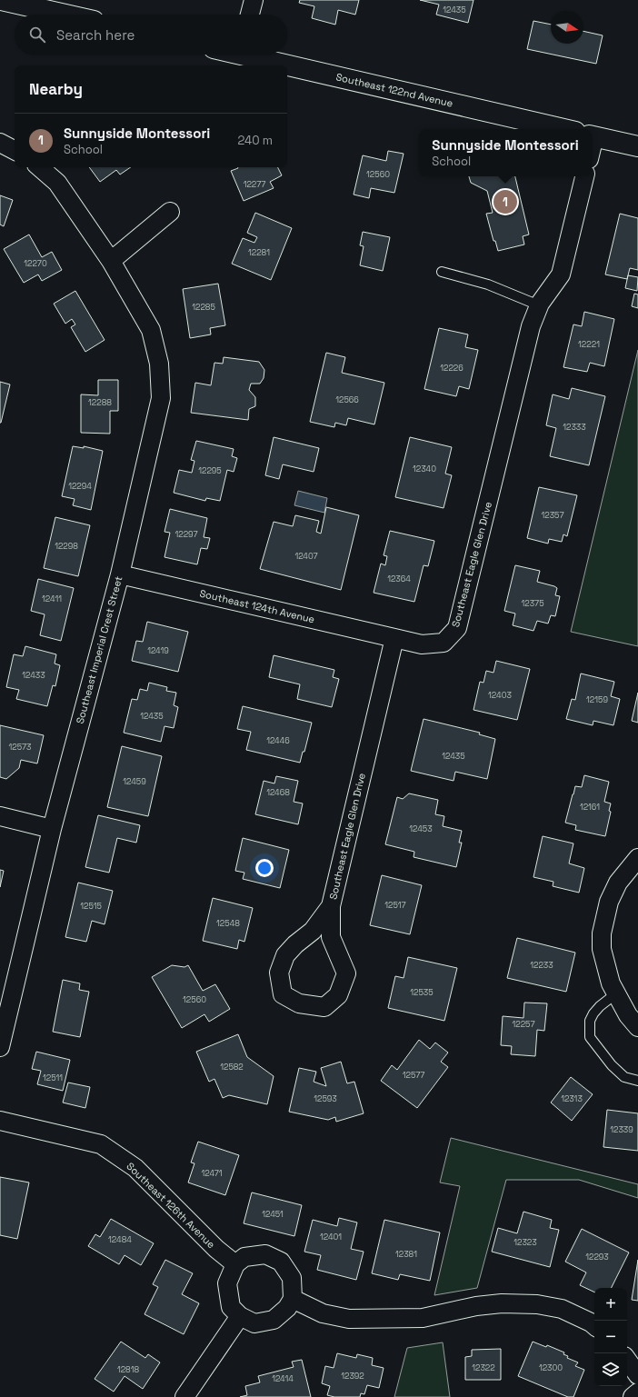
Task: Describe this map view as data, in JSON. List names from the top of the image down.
{
  "streets": {
    "main road": ["Southeast 122nd Avenue"],
    "street": [
      "Southeast Eagle Glen Drive",
      "Southeast 124th Avenue",
      "Southeast Imperial Crest Street",
      "Southeast 126th Avenue"
    ]
  },
  "crossings": [
    ["Southeast Eagle Glen Drive", "Southeast 124th Avenue"],
    ["Southeast 124th Avenue", "Southeast Imperial Crest Street"]
  ],
  "house_numbers": [
    "12435",
    "12560",
    "12277",
    "12281",
    "12270",
    "12285",
    "12221",
    "12226",
    "12566",
    "12288",
    "12333",
    "12340",
    "12295",
    "12294",
    "12357",
    "12297",
    "12298",
    "12407",
    "12364",
    "12411",
    "12375",
    "12419",
    "12433",
    "12403",
    "12159",
    "12435",
    "12446",
    "12573",
    "12435",
    "12459",
    "12468",
    "12161",
    "12453",
    "12517",
    "12515",
    "12548",
    "12233",
    "12535",
    "12560",
    "12257",
    "12582",
    "12577",
    "12511",
    "12593",
    "12313",
    "12339",
    "12471",
    "12451",
    "12401",
    "12484",
    "12323",
    "12381",
    "12293",
    "12322",
    "12300",
    "12818",
    "12392",
    "12414"
  ],
  "north": "right",
  "page": {
    "search": "Search here",
    "heading": "Nearby",
    "list": [
      {
        "mark": "1",
        "name": "Sunnyside Montessori",
        "note": "School",
        "value": "240 m"
      }
    ],
    "popup": ["Sunnyside Montessori", "School"],
    "pins": "1",
    "map_buttons": ["+", "−"]
  }
}
